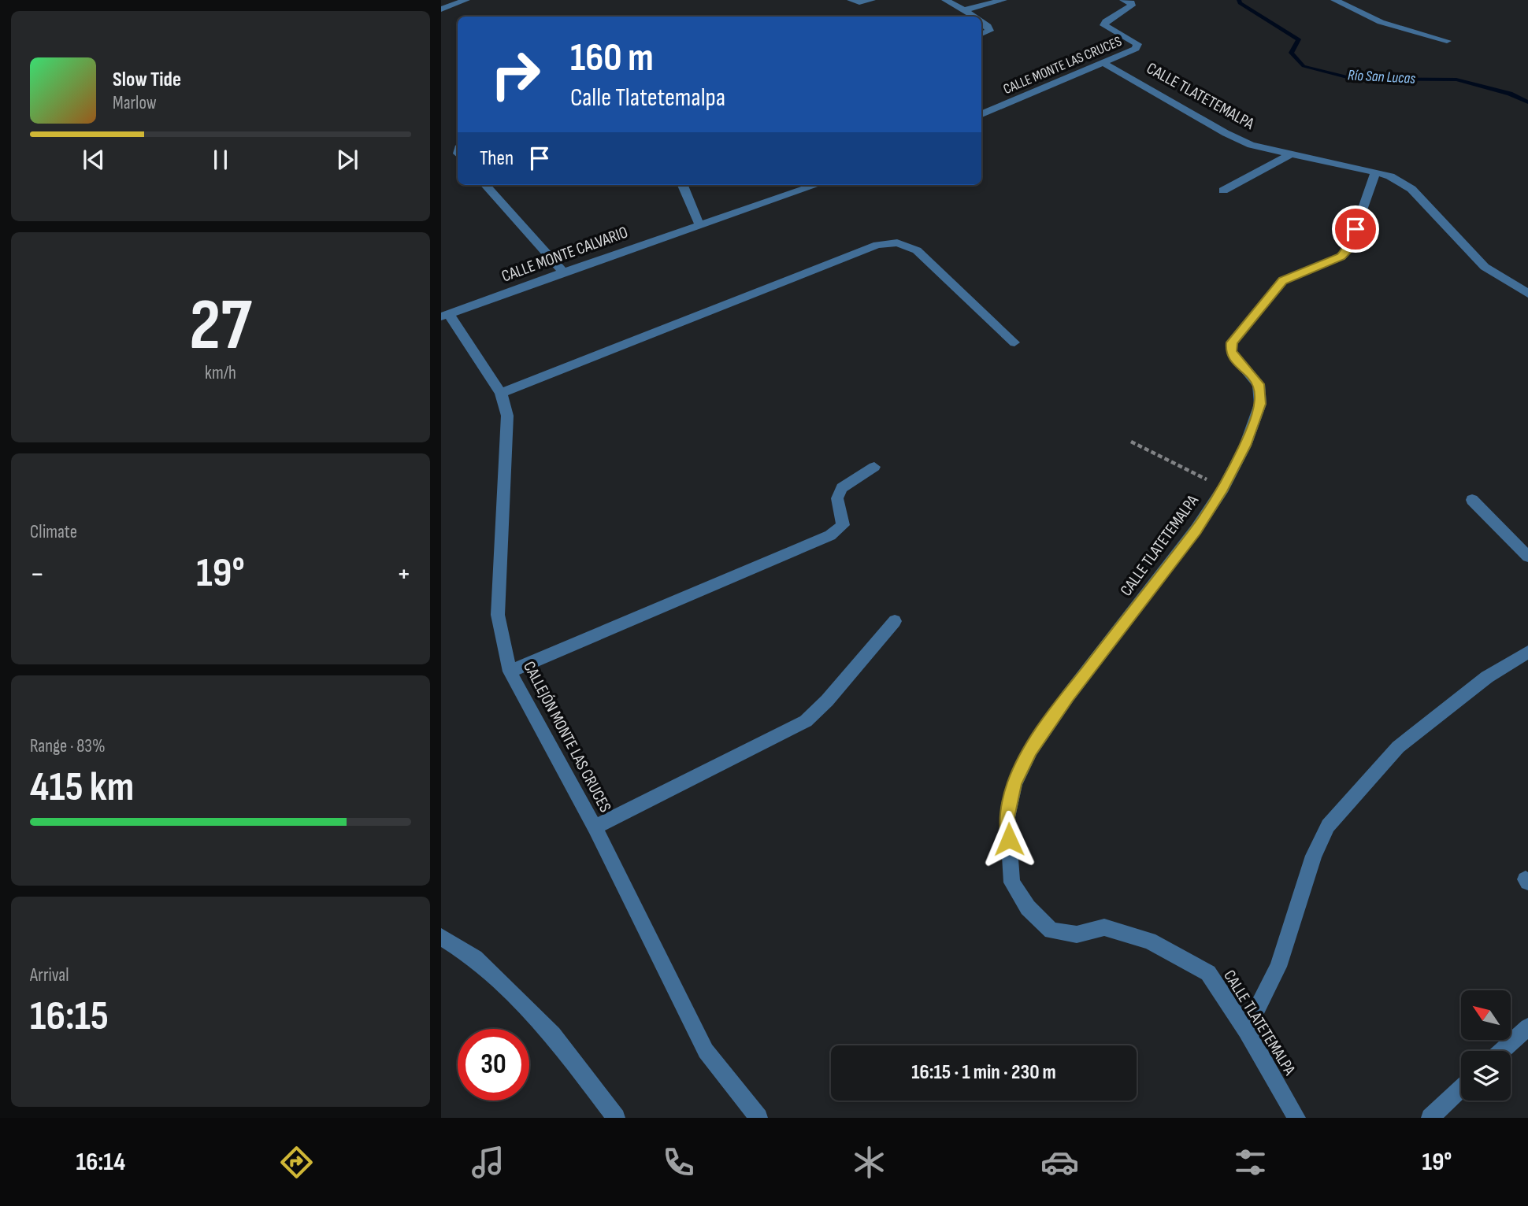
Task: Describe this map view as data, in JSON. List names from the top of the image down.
{
  "streets": {
    "street": [
      "CALLE MONTE LAS CRUCES",
      "CALLE TLATETEMALPA",
      "CALLE MONTE CALVARIO",
      "CALLEJÓN MONTE LAS CRUCES"
    ]
  },
  "crossings": [
    ["CALLE MONTE LAS CRUCES", "CALLE TLATETEMALPA"],
    ["CALLE MONTE CALVARIO", "CALLEJÓN MONTE LAS CRUCES"]
  ],
  "water": ["Río San Lucas"],
  "north": "top left",
  "page": {
    "turn": ["160 m", "Calle Tlatetemalpa"],
    "song": ["Slow Tide", "Marlow"],
    "then": "Then",
    "tile": [
      ["27", "km/h"],
      "Climate",
      ["Range · 83%", "415 km"],
      ["Arrival", "16:15"]
    ],
    "heat": ["−", "19°", "+"],
    "limit": "30",
    "trip": "16:15 · 1 min · 230 m",
    "tabs": ["16:14", "19°"]
  }
}
